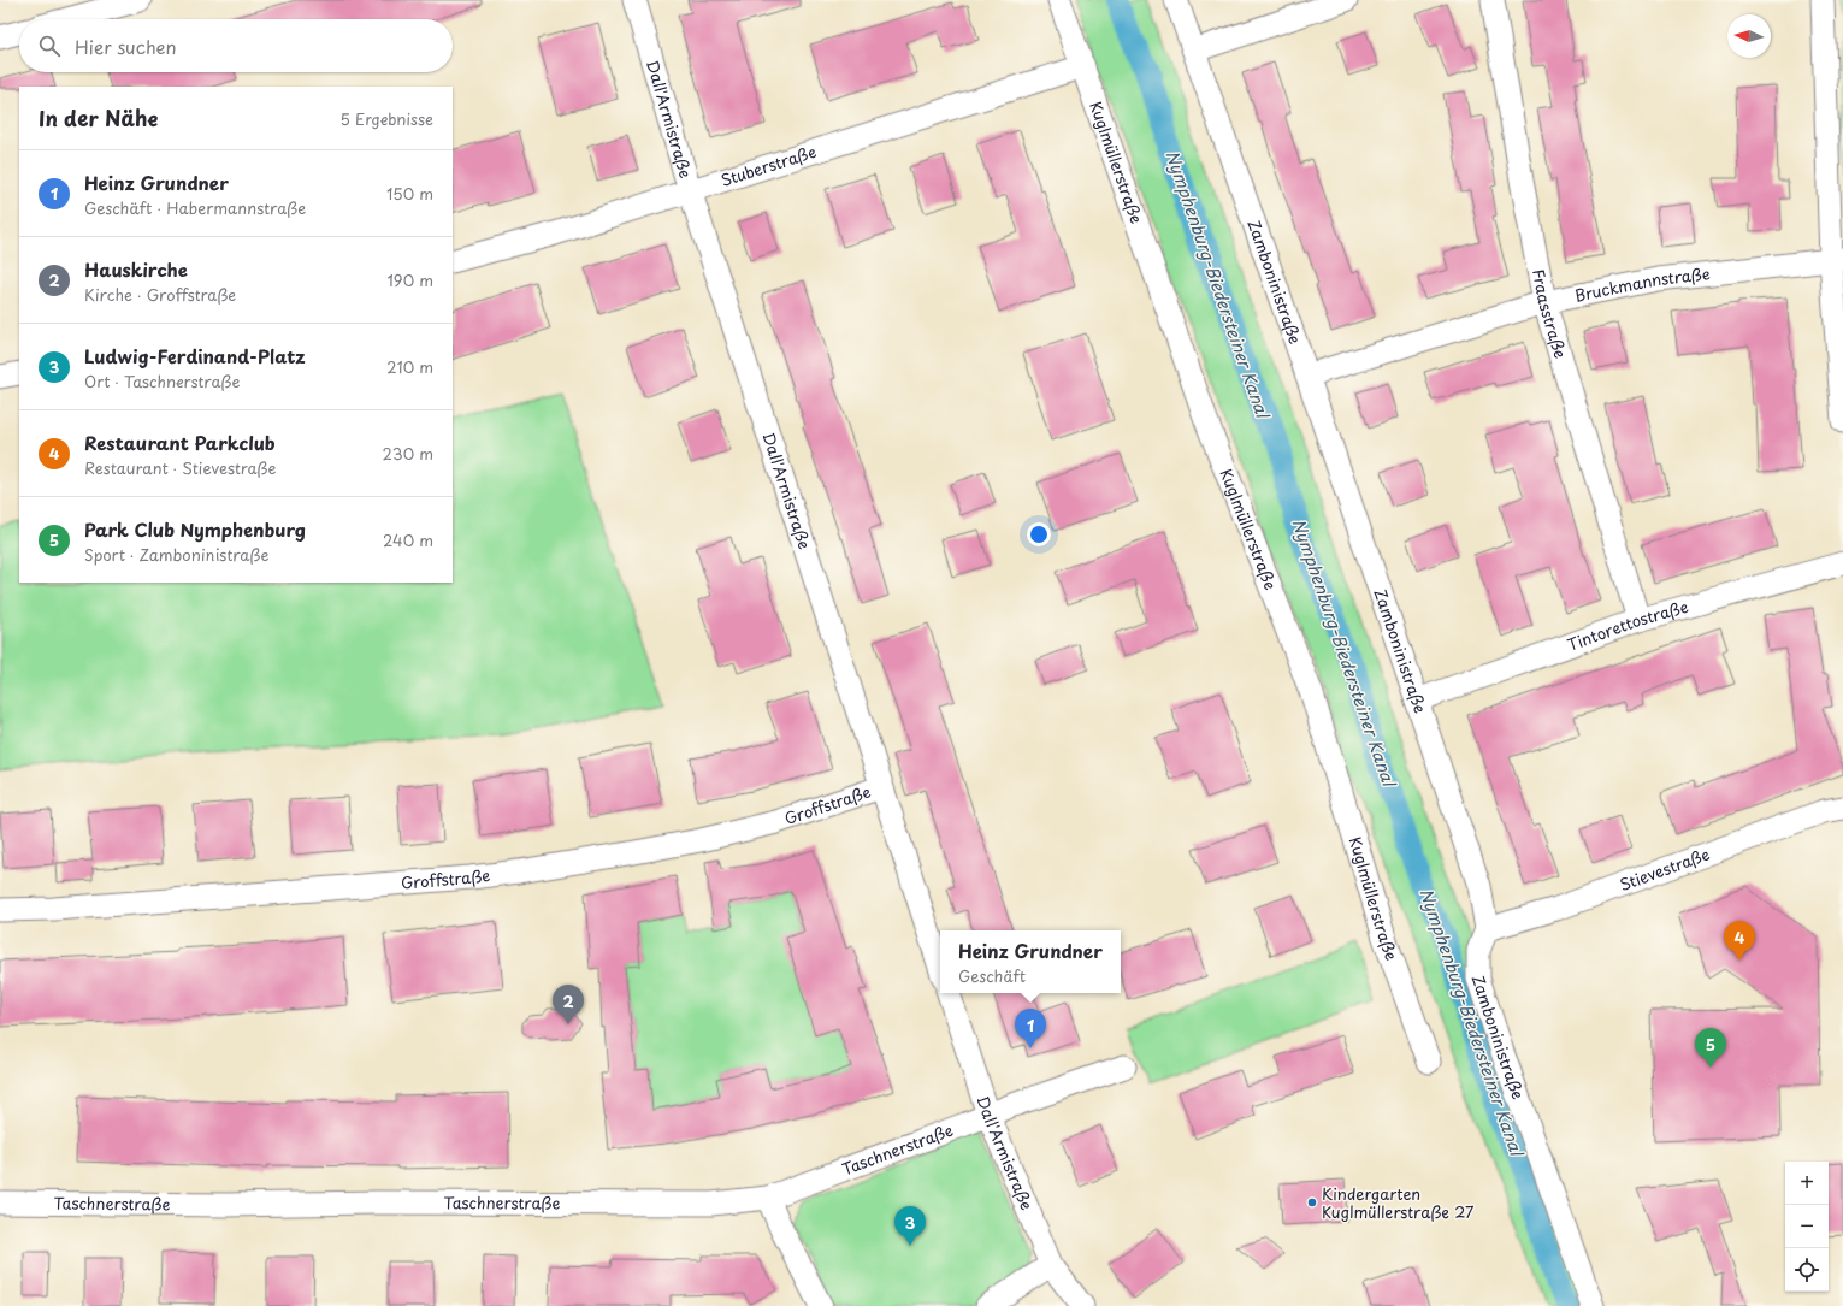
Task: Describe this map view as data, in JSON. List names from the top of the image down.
{
  "streets": {
    "street": [
      "Dall'Armistraße",
      "Kuglmüllerstraße",
      "Stuberstraße",
      "Zamboninistraße",
      "Bruckmannstraße",
      "Fraasstraße",
      "Tintorettostraße",
      "Groffstraße",
      "Stievestraße",
      "Taschnerstraße"
    ]
  },
  "crossings": [
    ["Dall'Armistraße", "Stuberstraße"],
    ["Dall'Armistraße", "Groffstraße"],
    ["Dall'Armistraße", "Taschnerstraße"],
    ["Kuglmüllerstraße", "Stuberstraße"],
    ["Zamboninistraße", "Bruckmannstraße"],
    ["Zamboninistraße", "Tintorettostraße"],
    ["Zamboninistraße", "Stievestraße"],
    ["Bruckmannstraße", "Fraasstraße"],
    ["Fraasstraße", "Tintorettostraße"]
  ],
  "water": ["Nymphenburg-Biedersteiner Kanal"],
  "places": ["Kindergarten Kuglmüllerstraße 27"],
  "north": "left",
  "page": {
    "search": "Hier suchen",
    "heading": ["In der Nähe", "5 Ergebnisse"],
    "list": [
      {
        "mark": "1",
        "name": "Heinz Grundner",
        "note": "Geschäft · Habermannstraße",
        "value": "150 m"
      },
      {
        "mark": "2",
        "name": "Hauskirche",
        "note": "Kirche · Groffstraße",
        "value": "190 m"
      },
      {
        "mark": "3",
        "name": "Ludwig-Ferdinand-Platz",
        "note": "Ort · Taschnerstraße",
        "value": "210 m"
      },
      {
        "mark": "4",
        "name": "Restaurant Parkclub",
        "note": "Restaurant · Stievestraße",
        "value": "230 m"
      },
      {
        "mark": "5",
        "name": "Park Club Nymphenburg",
        "note": "Sport · Zamboninistraße",
        "value": "240 m"
      }
    ],
    "pins": [
      "4",
      "2",
      "1",
      "5",
      "3"
    ],
    "popup": ["Heinz Grundner", "Geschäft"],
    "map_buttons": ["+", "−"]
  }
}
